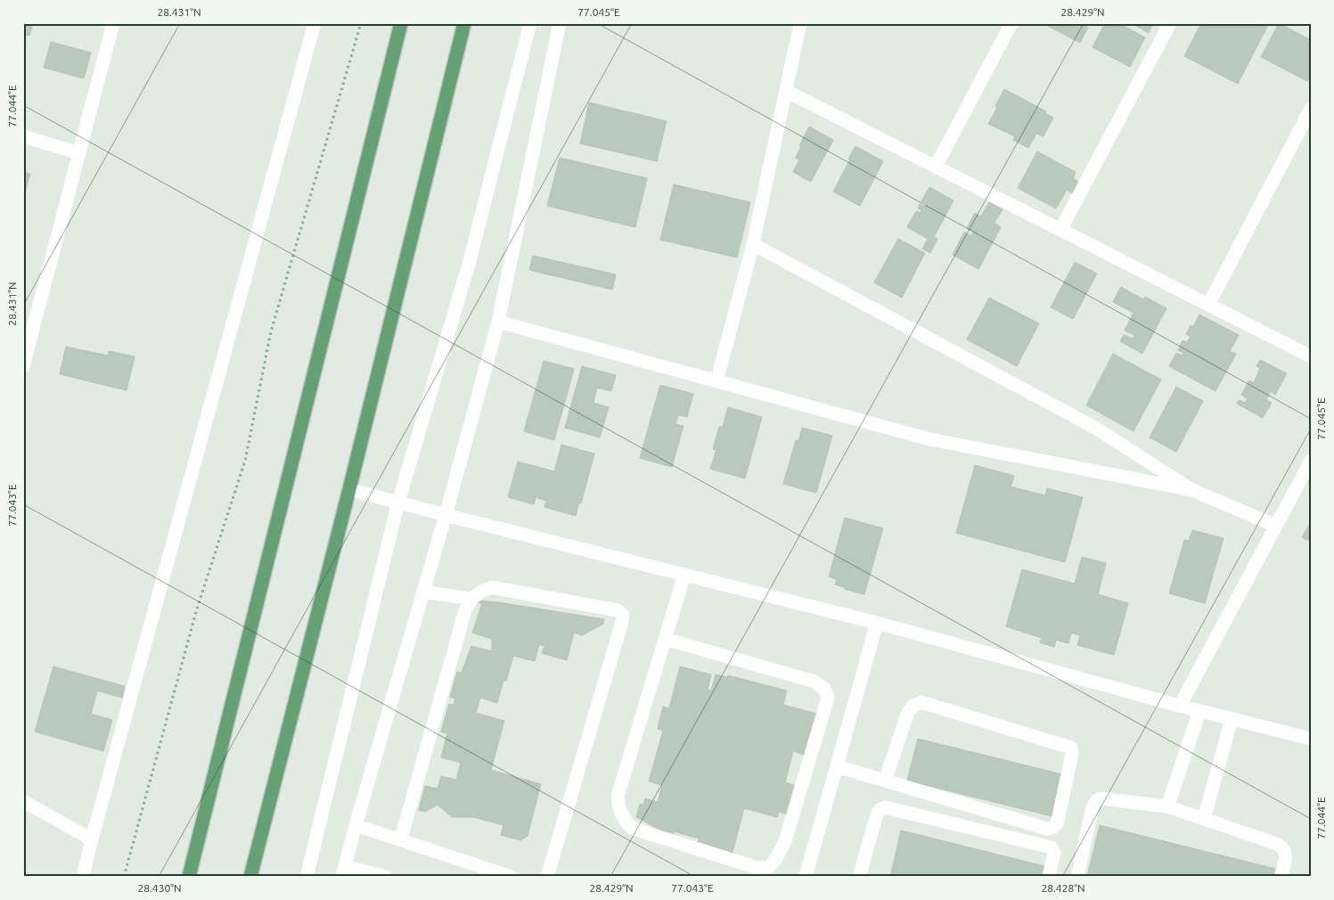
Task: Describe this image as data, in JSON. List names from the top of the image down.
{
  "coordinates": [
    "28.431°N",
    "77.045°E",
    "28.429°N",
    "77.044°E",
    "77.043°E",
    "28.430°N",
    "28.428°N"
  ]
}
